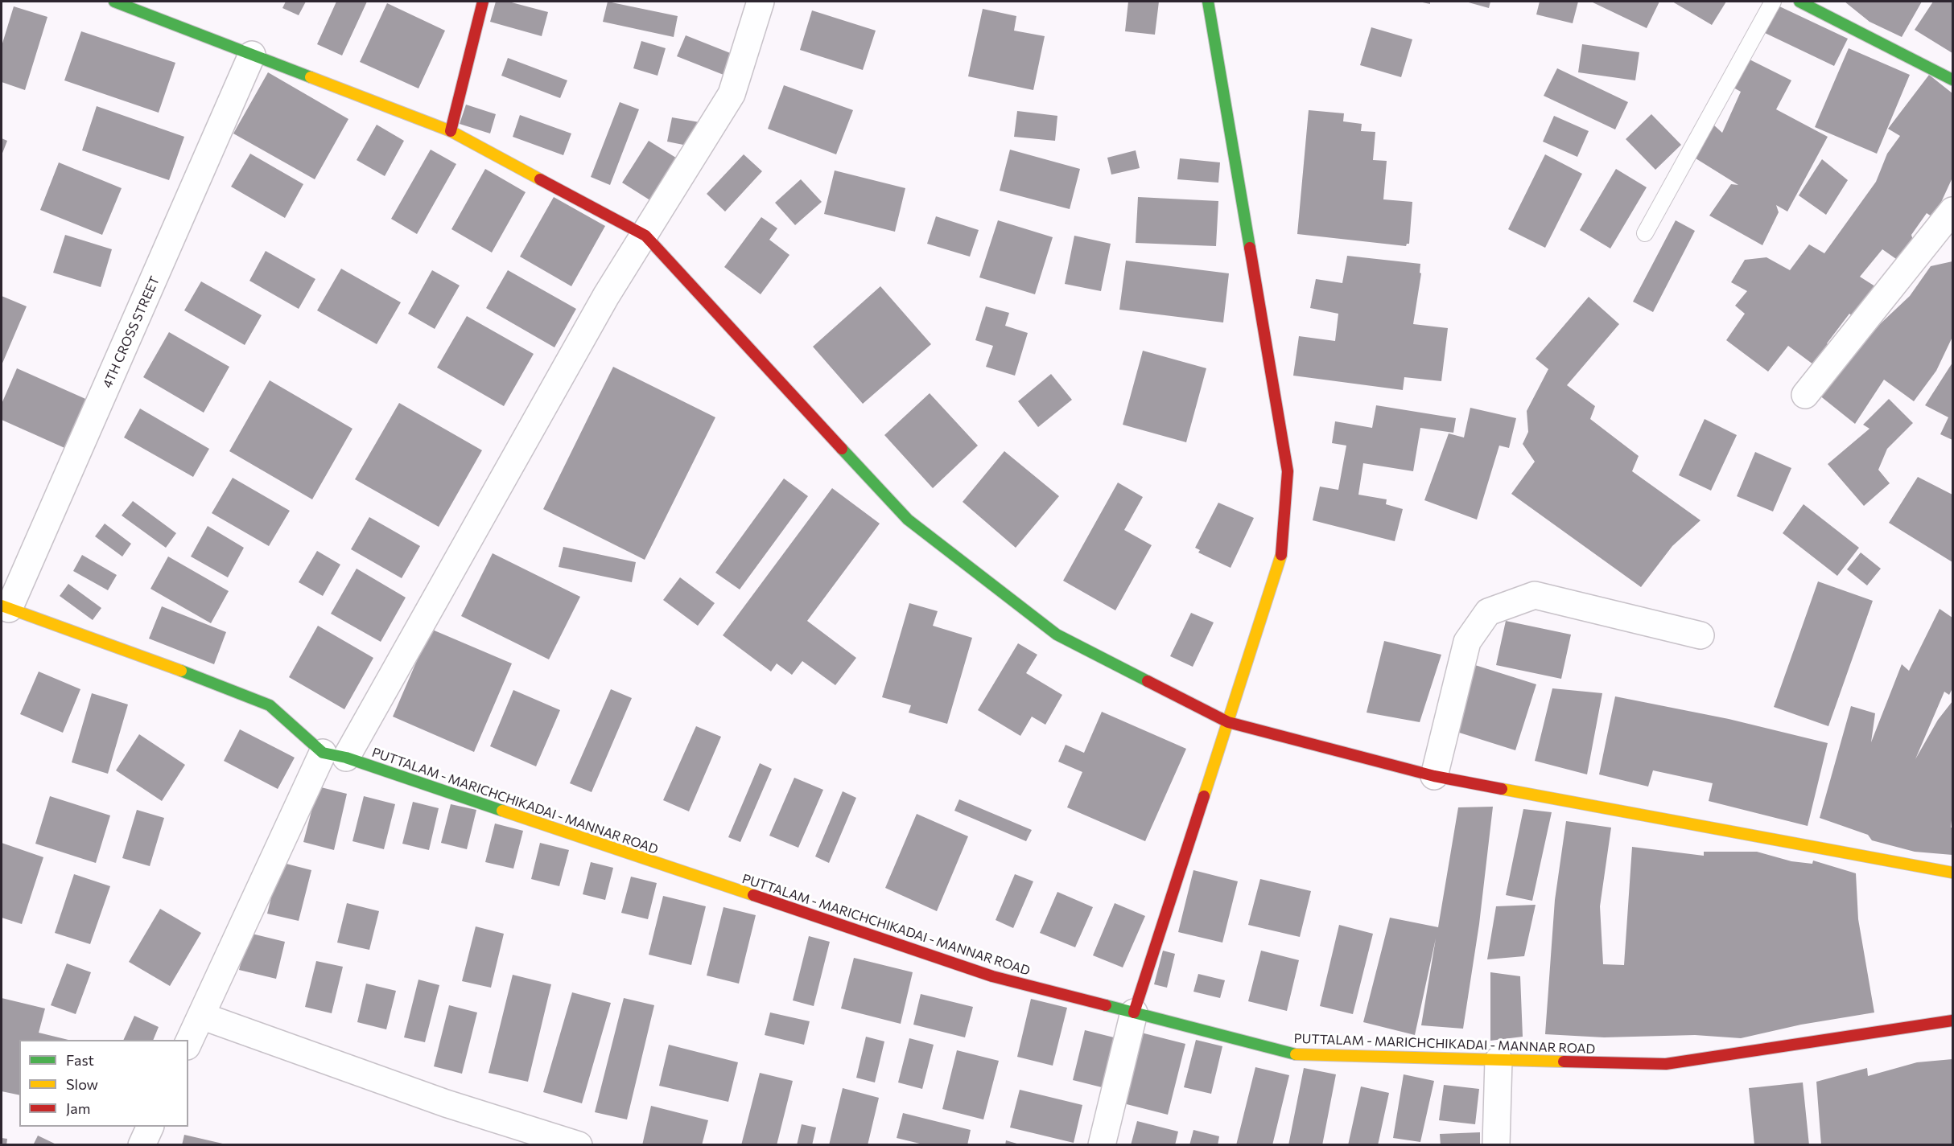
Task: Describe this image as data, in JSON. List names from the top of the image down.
{
  "streets": {
    "street": ["4TH CROSS STREET", "PUTTALAM - MARICHCHIKADAI - MANNAR ROAD"]
  },
  "crossings": [
    ["4TH CROSS STREET", "PUTTALAM - MARICHCHIKADAI - MANNAR ROAD"]
  ],
  "legend": ["Fast", "Slow", "Jam"]
}
